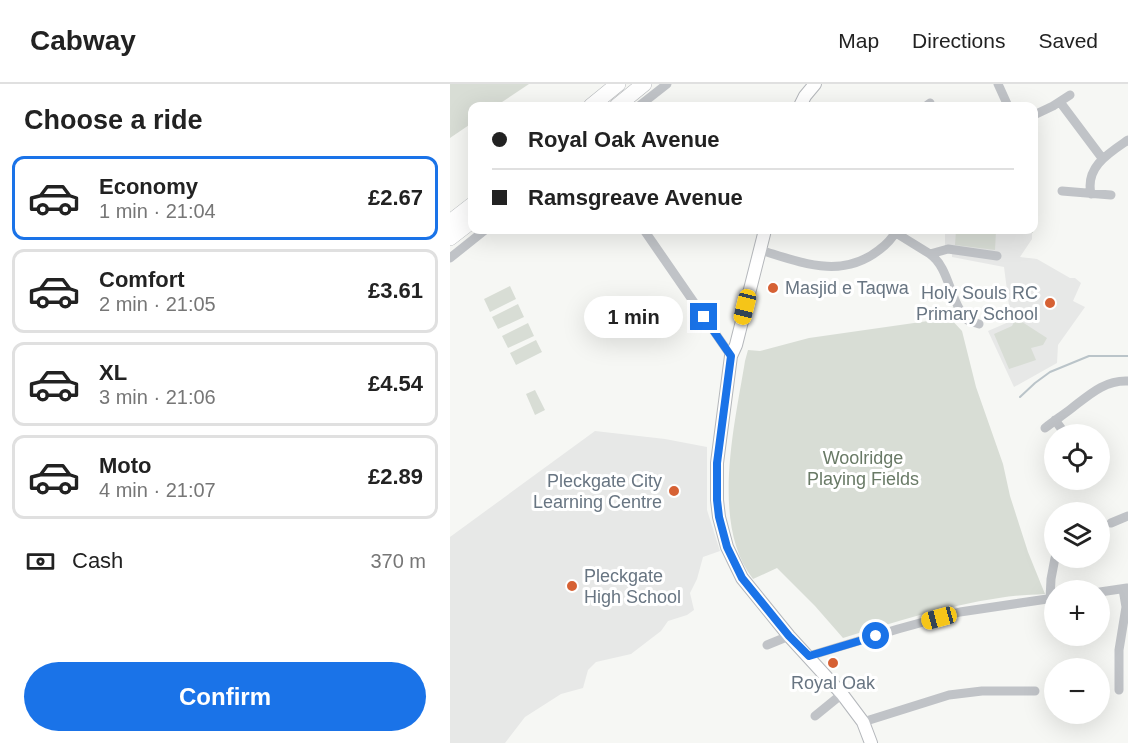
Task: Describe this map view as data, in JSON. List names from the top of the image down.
{
  "parks": ["Woolridge Playing Fields"],
  "places": [
    "Masjid e Taqwa",
    "Holy Souls RC Primary School",
    "Pleckgate City Learning Centre",
    "Pleckgate High School",
    "Royal Oak"
  ],
  "page": {
    "header": "Cabway",
    "nav": ["Map", "Directions", "Saved"],
    "heading": "Choose a ride",
    "banner": ["Royal Oak Avenue", "Ramsgreave Avenue"],
    "list": [
      {
        "name": "Economy",
        "note": "1 min · 21:04",
        "value": "£2.67"
      },
      {
        "name": "Comfort",
        "note": "2 min · 21:05",
        "value": "£3.61"
      },
      {
        "name": "XL",
        "note": "3 min · 21:06",
        "value": "£4.54"
      },
      {
        "name": "Moto",
        "note": "4 min · 21:07",
        "value": "£2.89"
      }
    ],
    "bubble": "1 min",
    "map_buttons": ["+", "−"],
    "pay": ["Cash", "370 m"],
    "buttons": "Confirm"
  }
}
